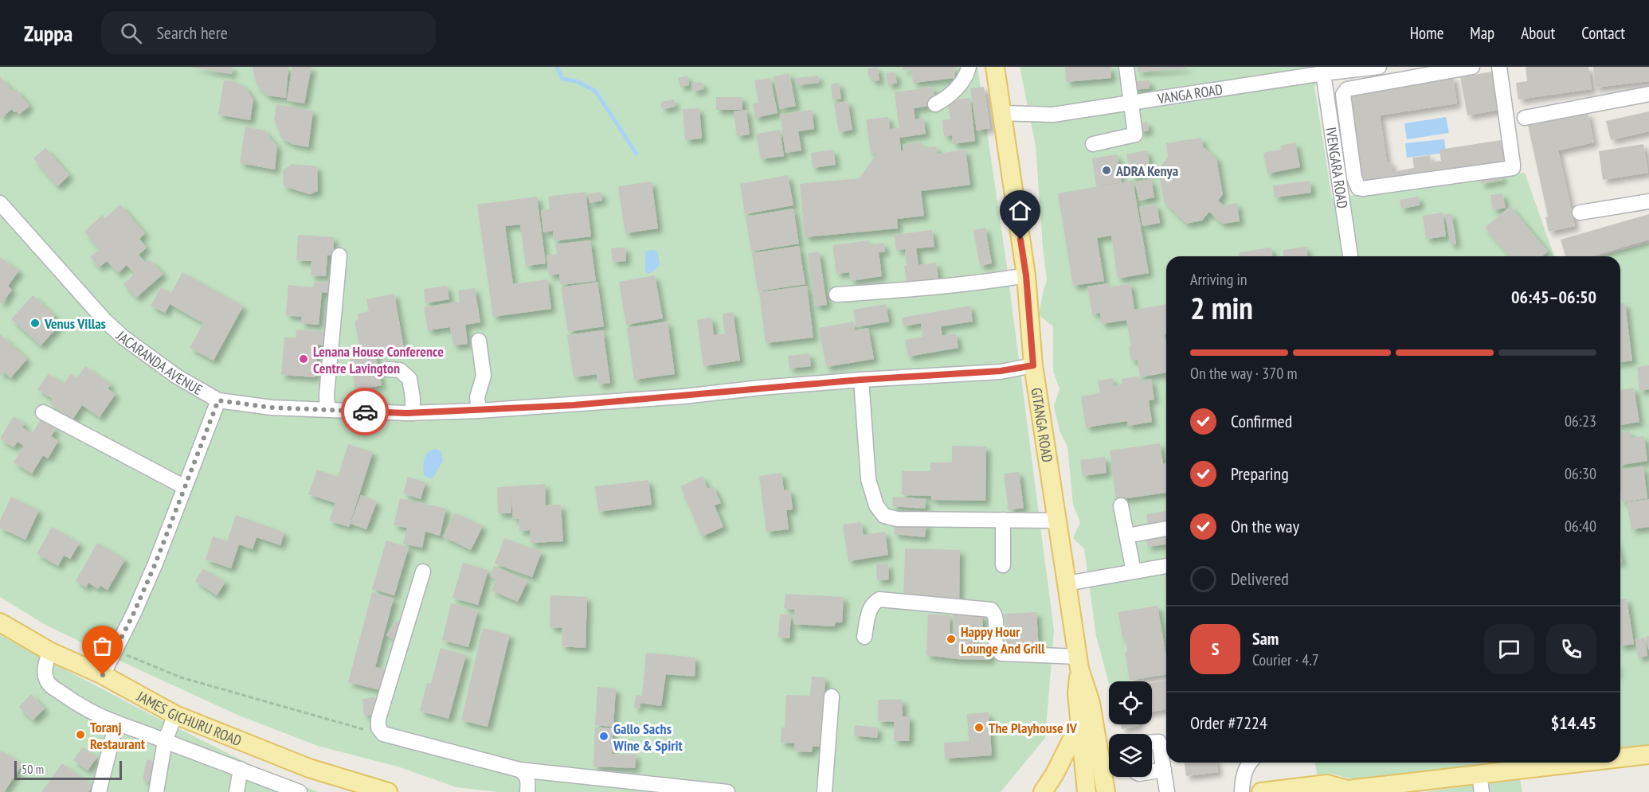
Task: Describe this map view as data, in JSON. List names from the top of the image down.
{
  "streets": {
    "main road": ["GITANGA ROAD", "JAMES GICHURU ROAD"],
    "street": ["VANGA ROAD", "IVENGARA ROAD", "JACARANDA AVENUE"]
  },
  "crossings": [
    ["VANGA ROAD", "IVENGARA ROAD"],
    ["VANGA ROAD", "GITANGA ROAD"],
    ["JACARANDA AVENUE", "GITANGA ROAD"]
  ],
  "places": [
    "ADRA Kenya",
    "Venus Villas",
    "Lenana House Conference Centre Lavington",
    "Happy Hour Lounge And Grill",
    "The Playhouse IV",
    "Toranj Restaurant",
    "Gallo Sachs Wine & Spirit"
  ],
  "scale_bar": "50 m",
  "page": {
    "header": "Zuppa",
    "search": "Search here",
    "nav": [
      "Home",
      "Map",
      "About",
      "Contact"
    ],
    "heading": ["2 min", "Arriving in", "06:45–06:50"],
    "panel": [
      "Sam",
      "Courier · 4.7",
      "Order #7224",
      "$14.45"
    ],
    "bar": "On the way · 370 m",
    "list": [
      ["Confirmed", "06:23"],
      ["Preparing", "06:30"],
      ["On the way", "06:40"],
      "Delivered"
    ],
    "round": "S",
    "scale": "50 m"
  }
}
